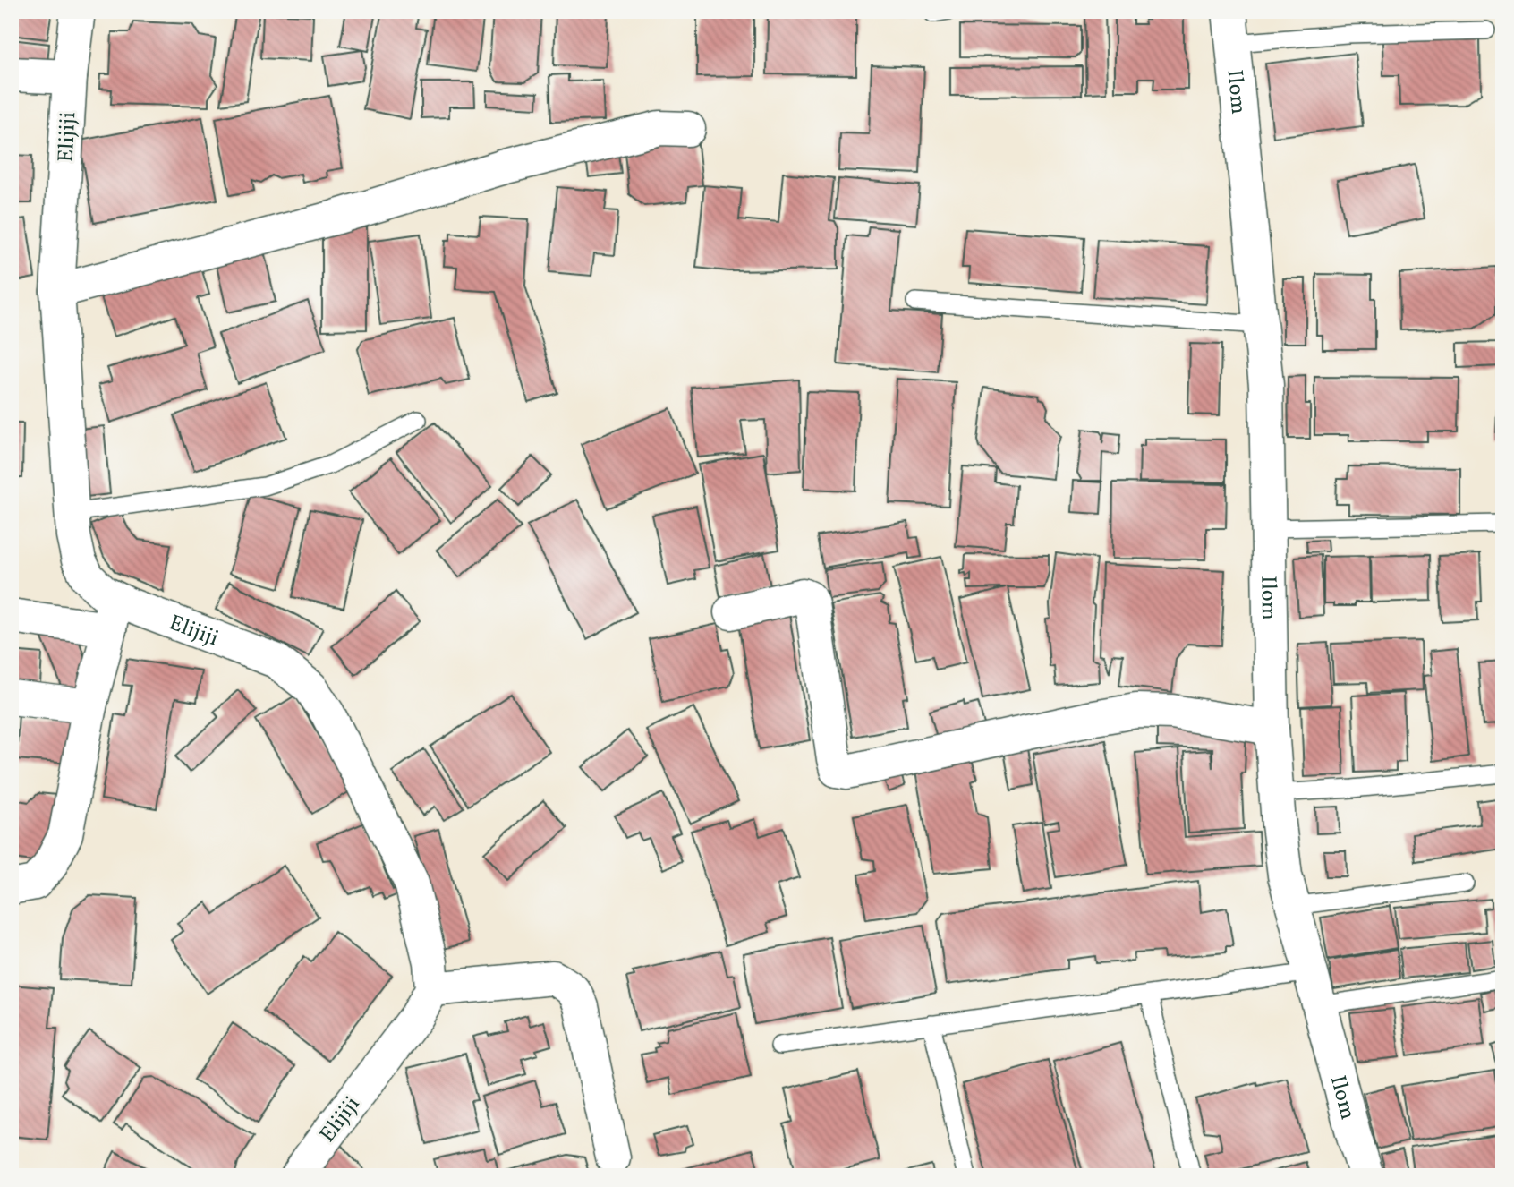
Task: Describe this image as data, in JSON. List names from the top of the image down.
{
  "streets": {
    "street": ["Ilom", "Elijiji"]
  }
}
